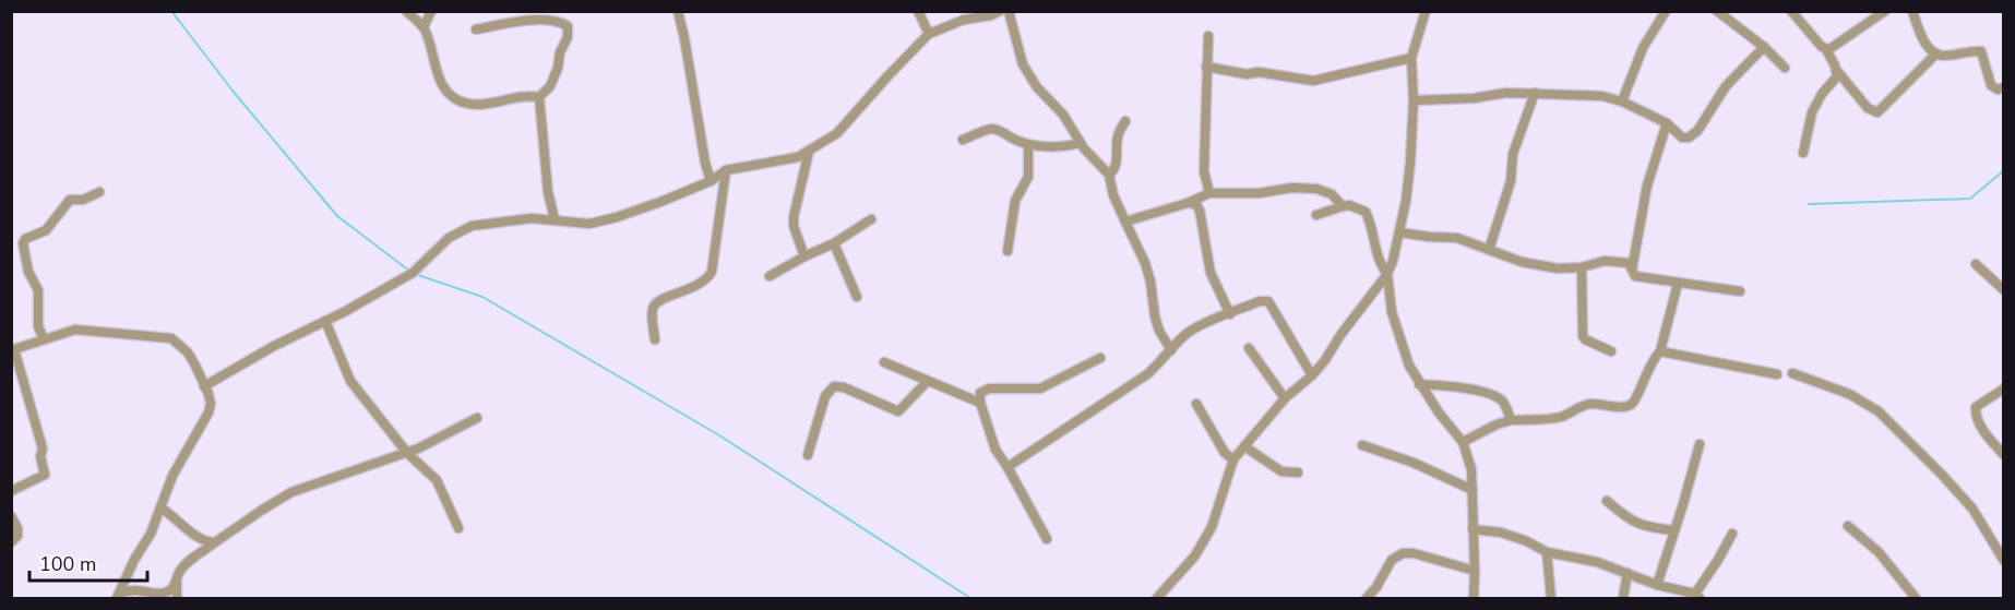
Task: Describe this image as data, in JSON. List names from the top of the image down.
{
  "scale_bar": "100 m"
}
